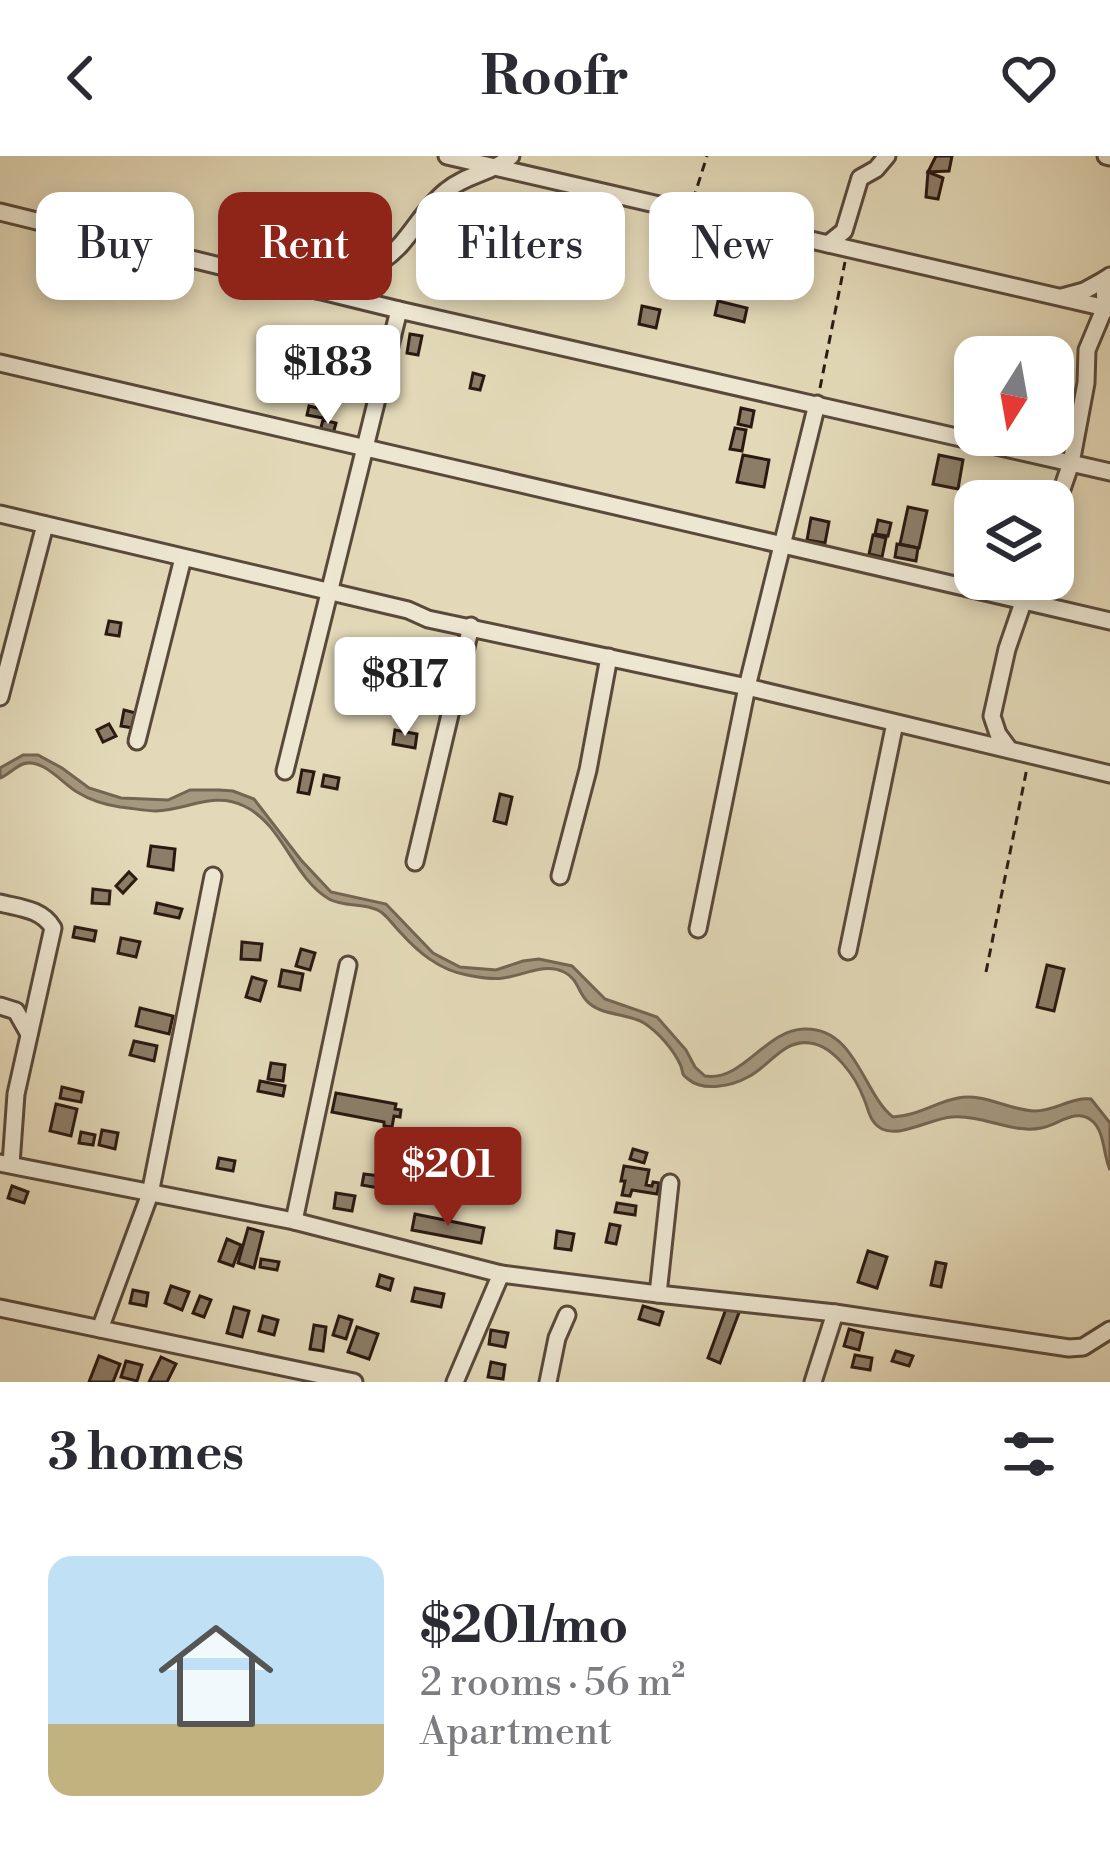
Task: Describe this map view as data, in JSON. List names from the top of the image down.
{
  "north": "bottom",
  "page": {
    "header": "Roofr",
    "chip": [
      "Buy",
      "Rent",
      "Filters",
      "New"
    ],
    "price": ["$183", "$817", "$201"],
    "heading": "3 homes",
    "list": [
      {
        "name": "$201/mo",
        "note": "2 rooms · 56 m² · Apartment"
      }
    ]
  }
}
